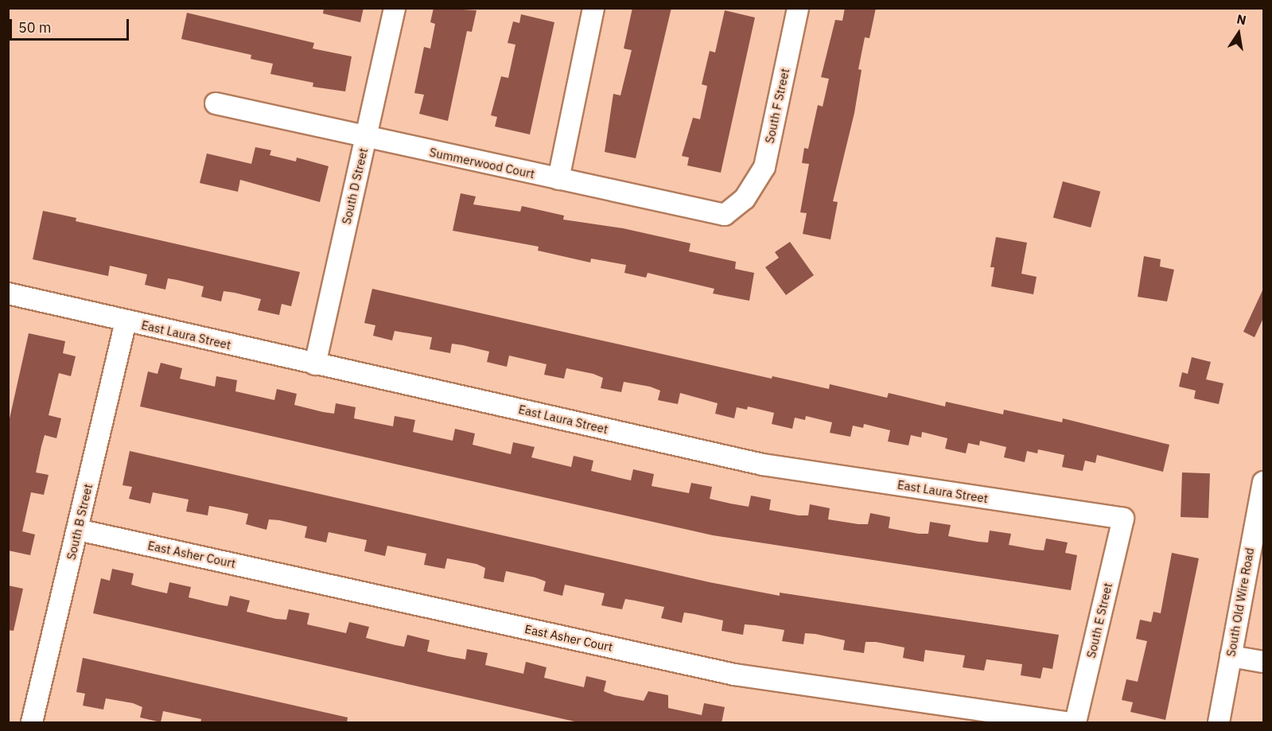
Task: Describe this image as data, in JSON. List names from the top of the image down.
{
  "streets": {
    "street": [
      "South F Street",
      "Summerwood Court",
      "South D Street",
      "East Laura Street",
      "South B Street",
      "East Asher Court",
      "South Old Wire Road",
      "South E Street"
    ]
  },
  "crossings": [
    ["South F Street", "Summerwood Court"],
    ["Summerwood Court", "South D Street"],
    ["South D Street", "East Laura Street"],
    ["East Laura Street", "South B Street"],
    ["East Laura Street", "South E Street"],
    ["South B Street", "East Asher Court"]
  ],
  "scale_bar": "50 m",
  "north": "top"
}
